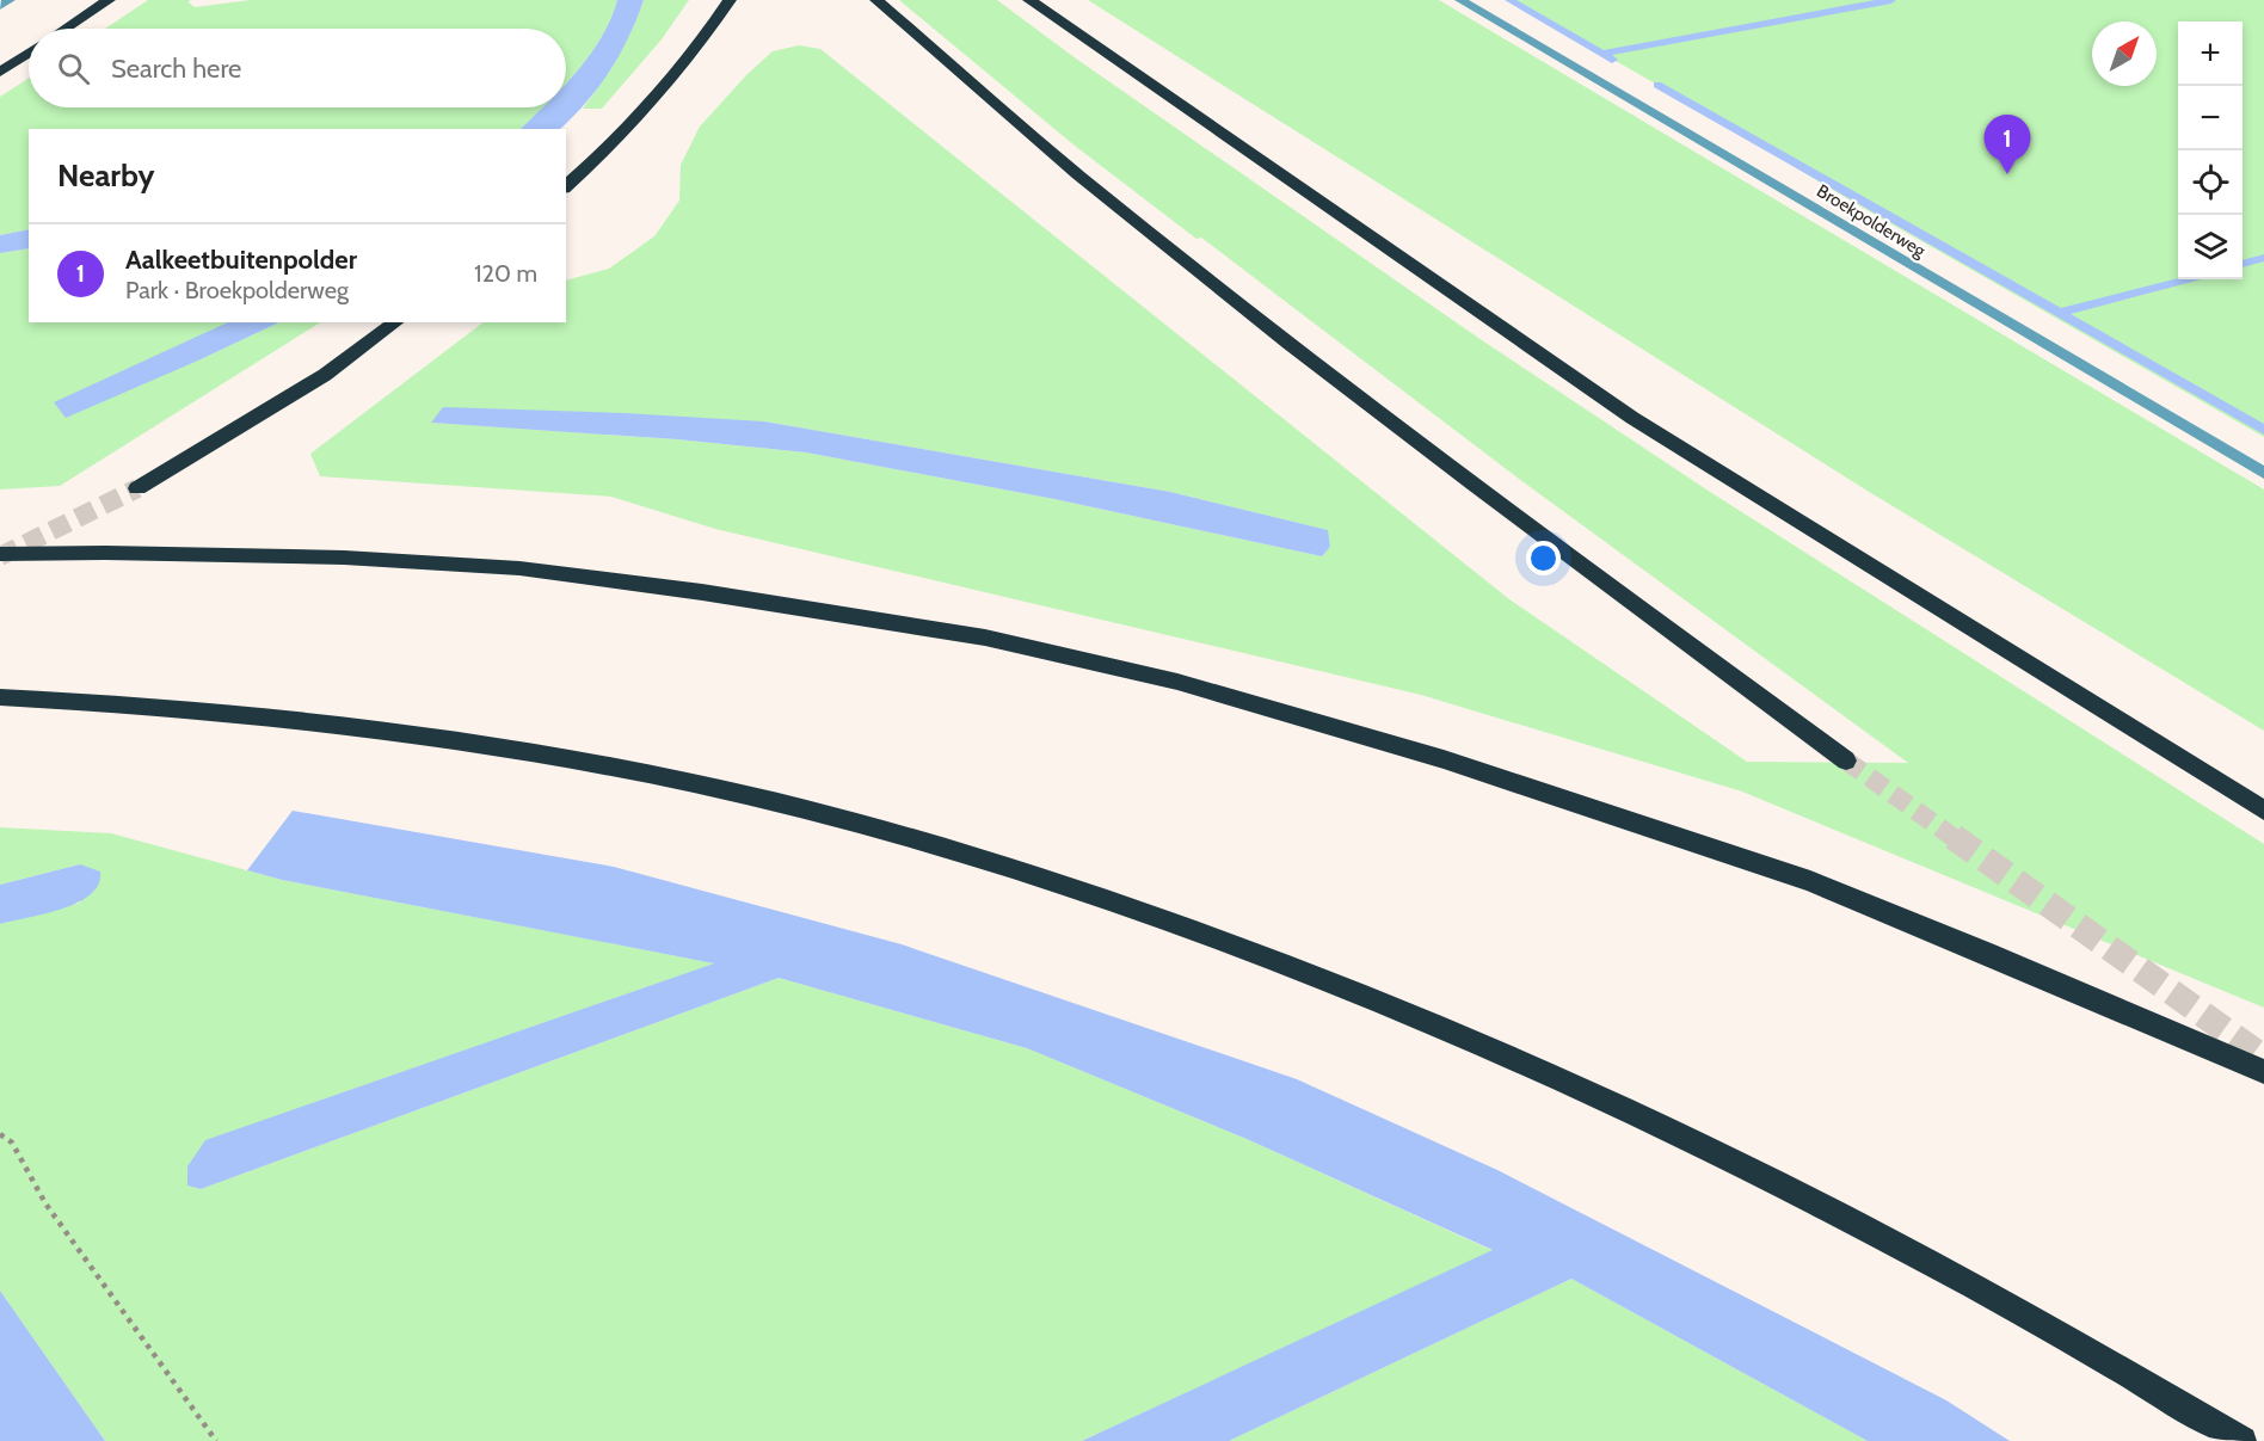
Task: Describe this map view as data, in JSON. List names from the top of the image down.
{
  "streets": {
    "street": ["Broekpolderweg"]
  },
  "north": "top right",
  "page": {
    "map_buttons": ["+", "−"],
    "search": "Search here",
    "pins": "1",
    "heading": "Nearby",
    "list": [
      {
        "mark": "1",
        "name": "Aalkeetbuitenpolder",
        "note": "Park · Broekpolderweg",
        "value": "120 m"
      }
    ]
  }
}
